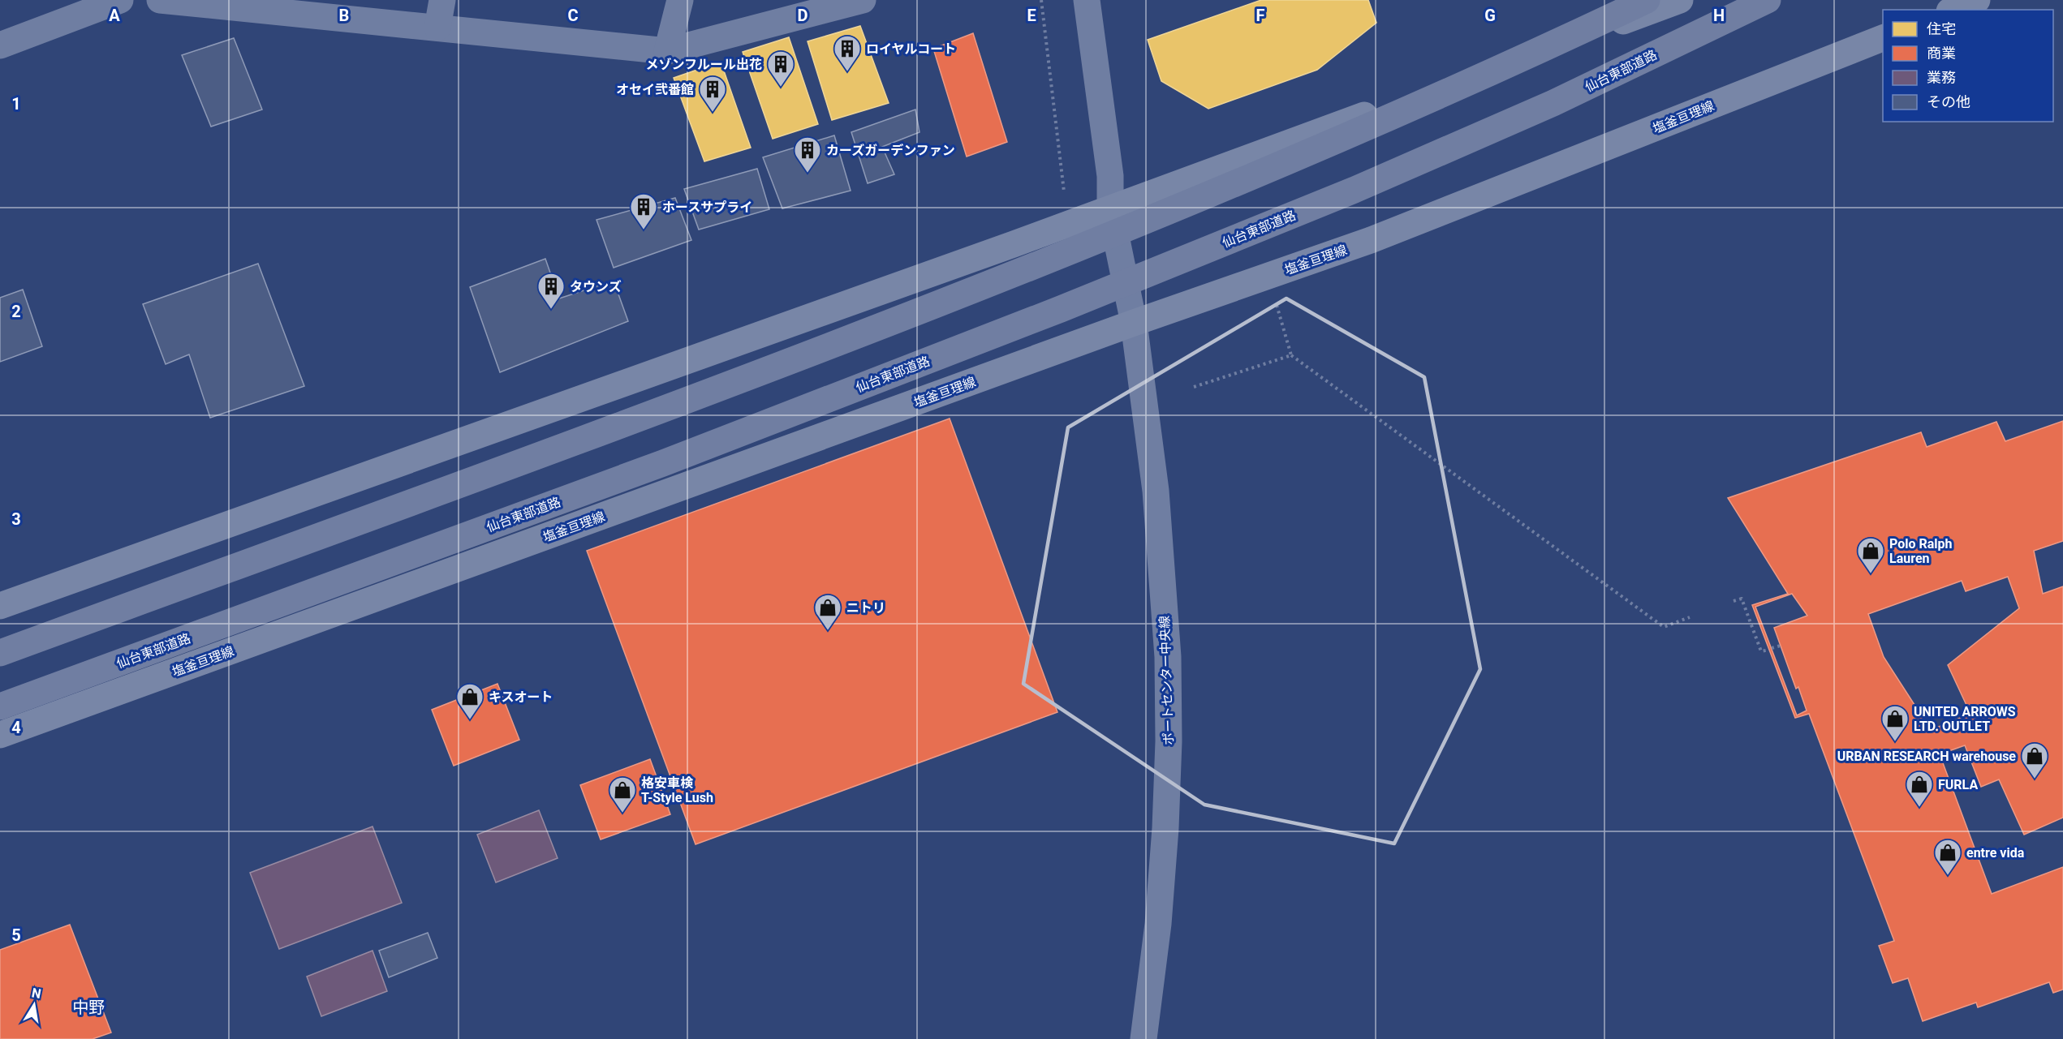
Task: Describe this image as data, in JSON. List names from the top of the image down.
{
  "streets": {
    "highway": ["仙台東部道路"],
    "main road": ["塩釜亘理線"],
    "street": ["ポートセンター中央線"]
  },
  "crossings": [
    ["塩釜亘理線", "ポートセンター中央線"]
  ],
  "districts": ["中野"],
  "places": {
    "building": [
      "ロイヤルコート",
      "メゾンフルール出花",
      "オセイ弐番館",
      "カーズガーデンファン",
      "ホースサプライ",
      "タウンズ"
    ],
    "shop": [
      "Polo Ralph Lauren",
      "ニトリ",
      "キスオート",
      "UNITED ARROWS LTD. OUTLET",
      "URBAN RESEARCH warehouse",
      "FURLA",
      "格安車検 T-Style Lush",
      "entre vida"
    ]
  },
  "legend": [
    "住宅",
    "商業",
    "業務",
    "その他"
  ],
  "north": "top",
  "grid": {
    "columns": [
      "A",
      "B",
      "C",
      "D",
      "E",
      "F",
      "G",
      "H"
    ],
    "rows": [
      "1",
      "2",
      "3",
      "4",
      "5"
    ]
  }
}
